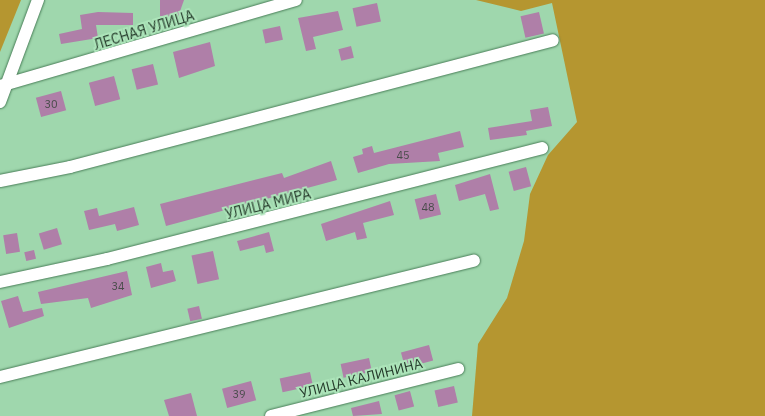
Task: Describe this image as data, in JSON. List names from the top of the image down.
{
  "streets": {
    "street": ["ЛЕСНАЯ УЛИЦА", "УЛИЦА МИРА", "УЛИЦА КАЛИНИНА"]
  },
  "house_numbers": [
    "30",
    "45",
    "48",
    "34",
    "39"
  ]
}
